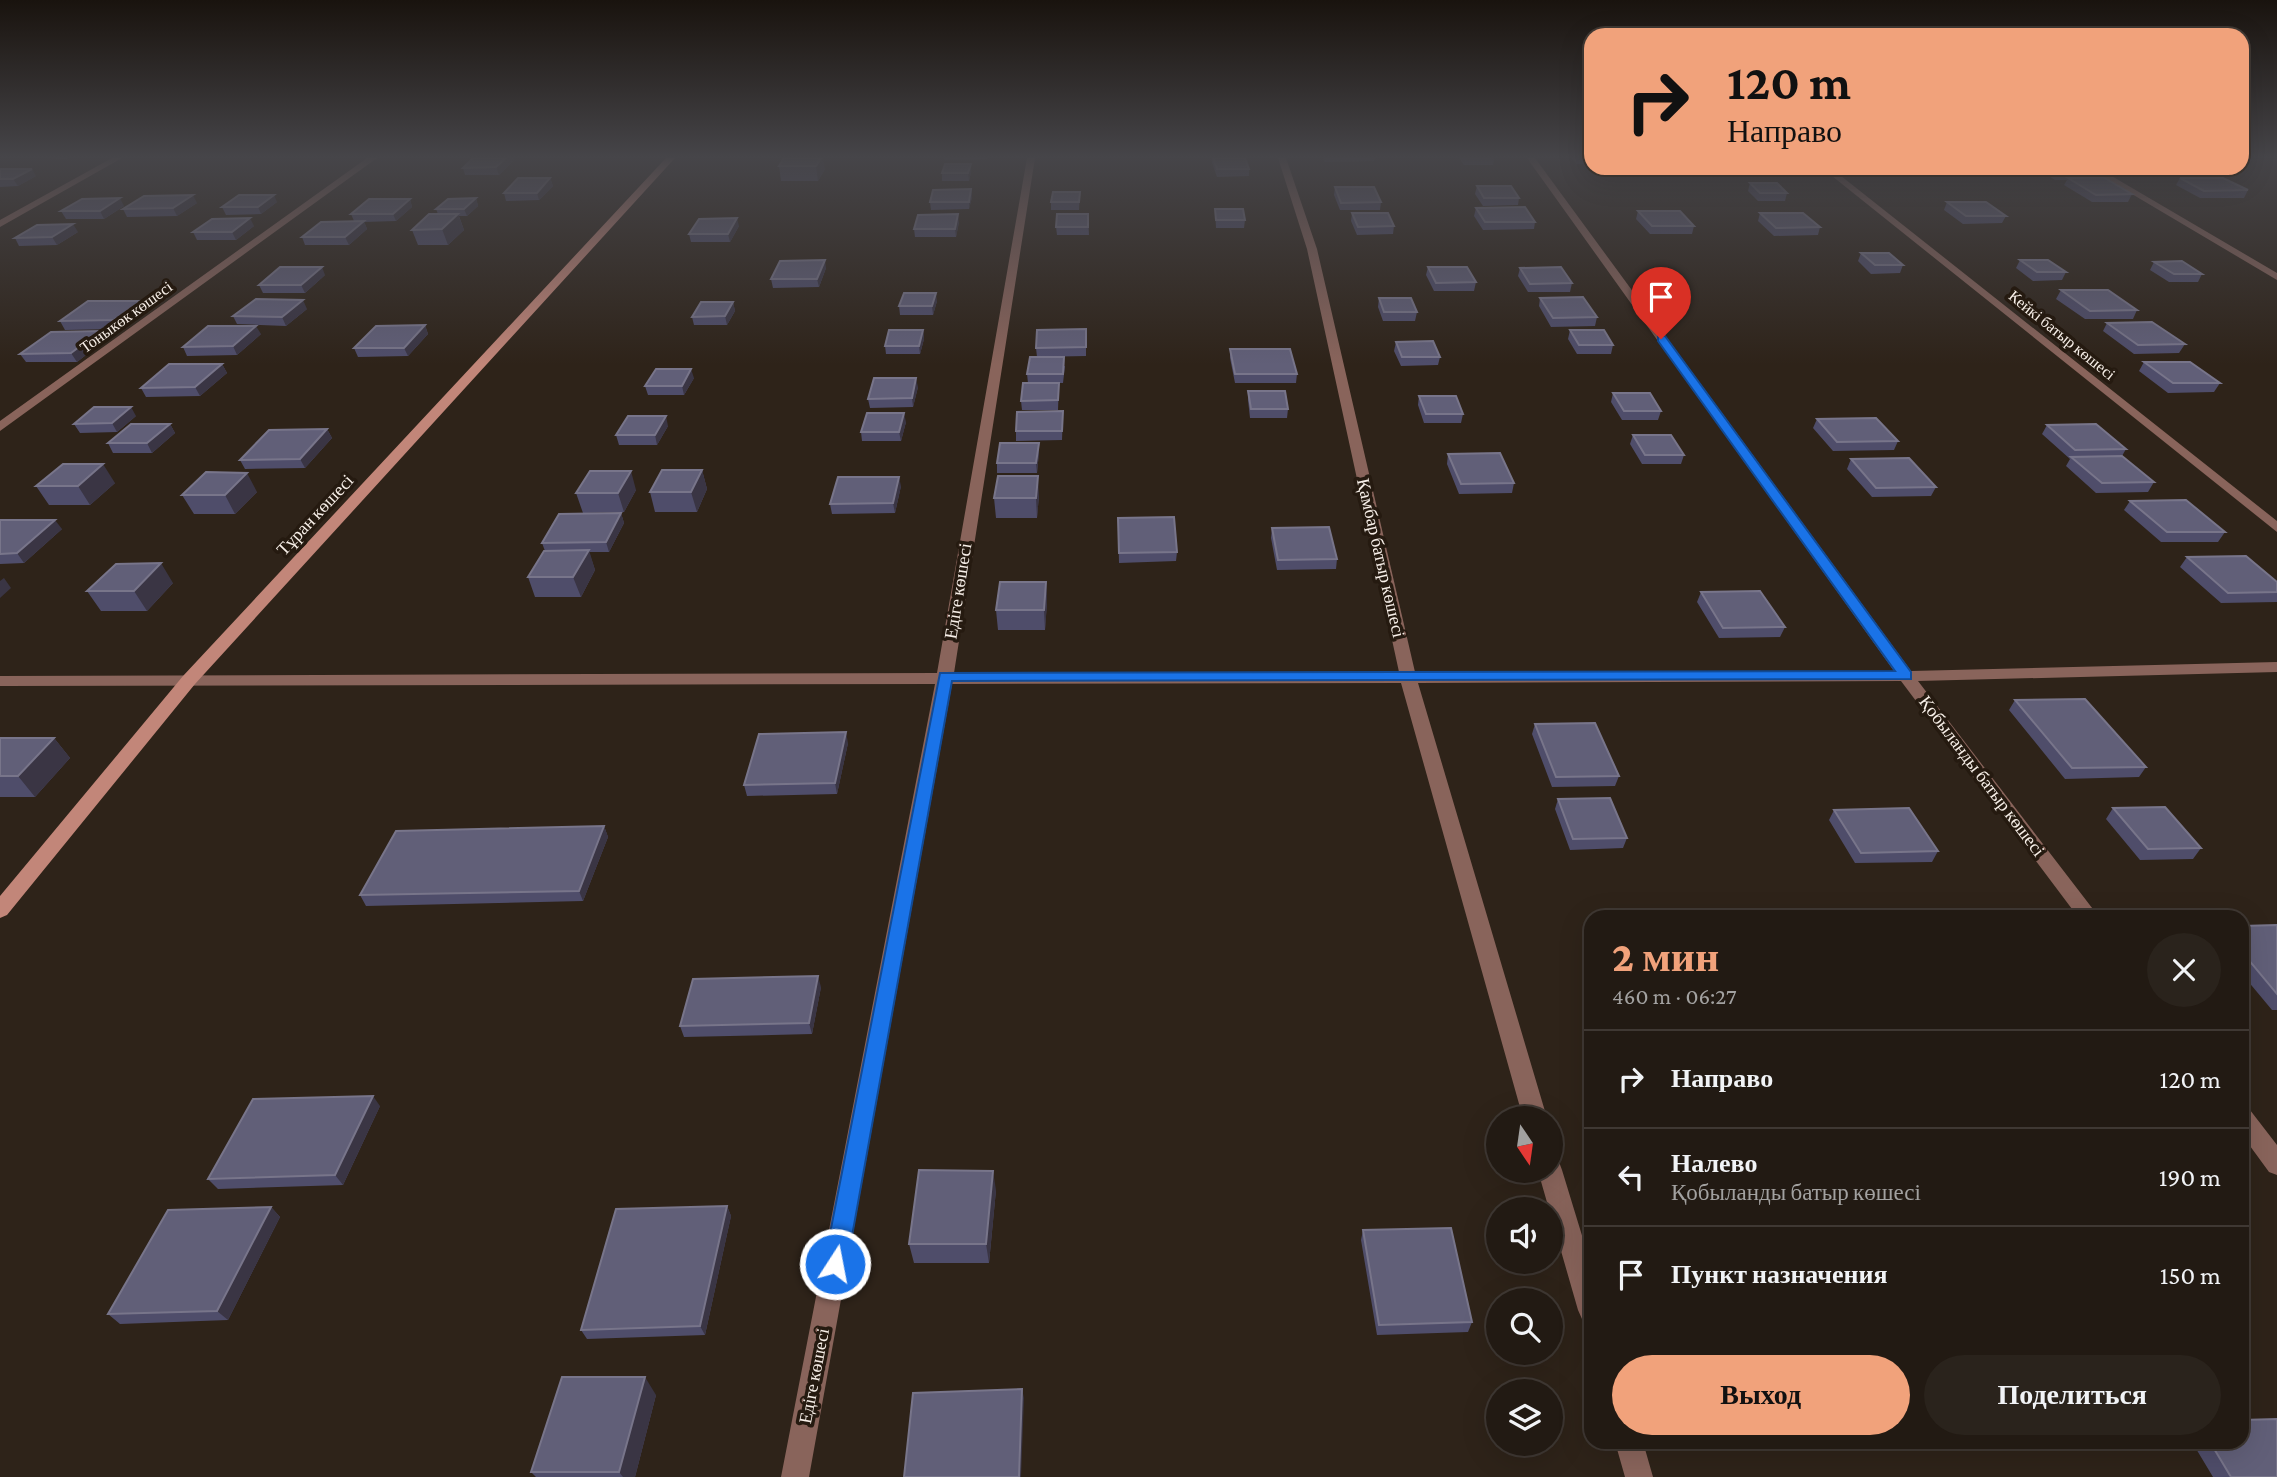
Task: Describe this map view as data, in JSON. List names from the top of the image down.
{
  "streets": {
    "street": [
      "Тоныкөк көшесі",
      "Кейкі батыр көшесі",
      "Тұран көшесі",
      "Қамбар батыр көшесі",
      "Едіге көшесі",
      "Қобыланды батыр көшесі"
    ]
  },
  "north": "bottom",
  "page": {
    "turn": ["120 m", "Направо"],
    "heading": ["2 мин", "460 m · 06:27"],
    "list": [
      {
        "name": "Направо",
        "value": "120 m"
      },
      {
        "name": "Налево",
        "note": "Қобыланды батыр көшесі",
        "value": "190 m"
      },
      {
        "name": "Пункт назначения",
        "value": "150 m"
      }
    ],
    "buttons": ["Выход", "Поделиться"]
  }
}
